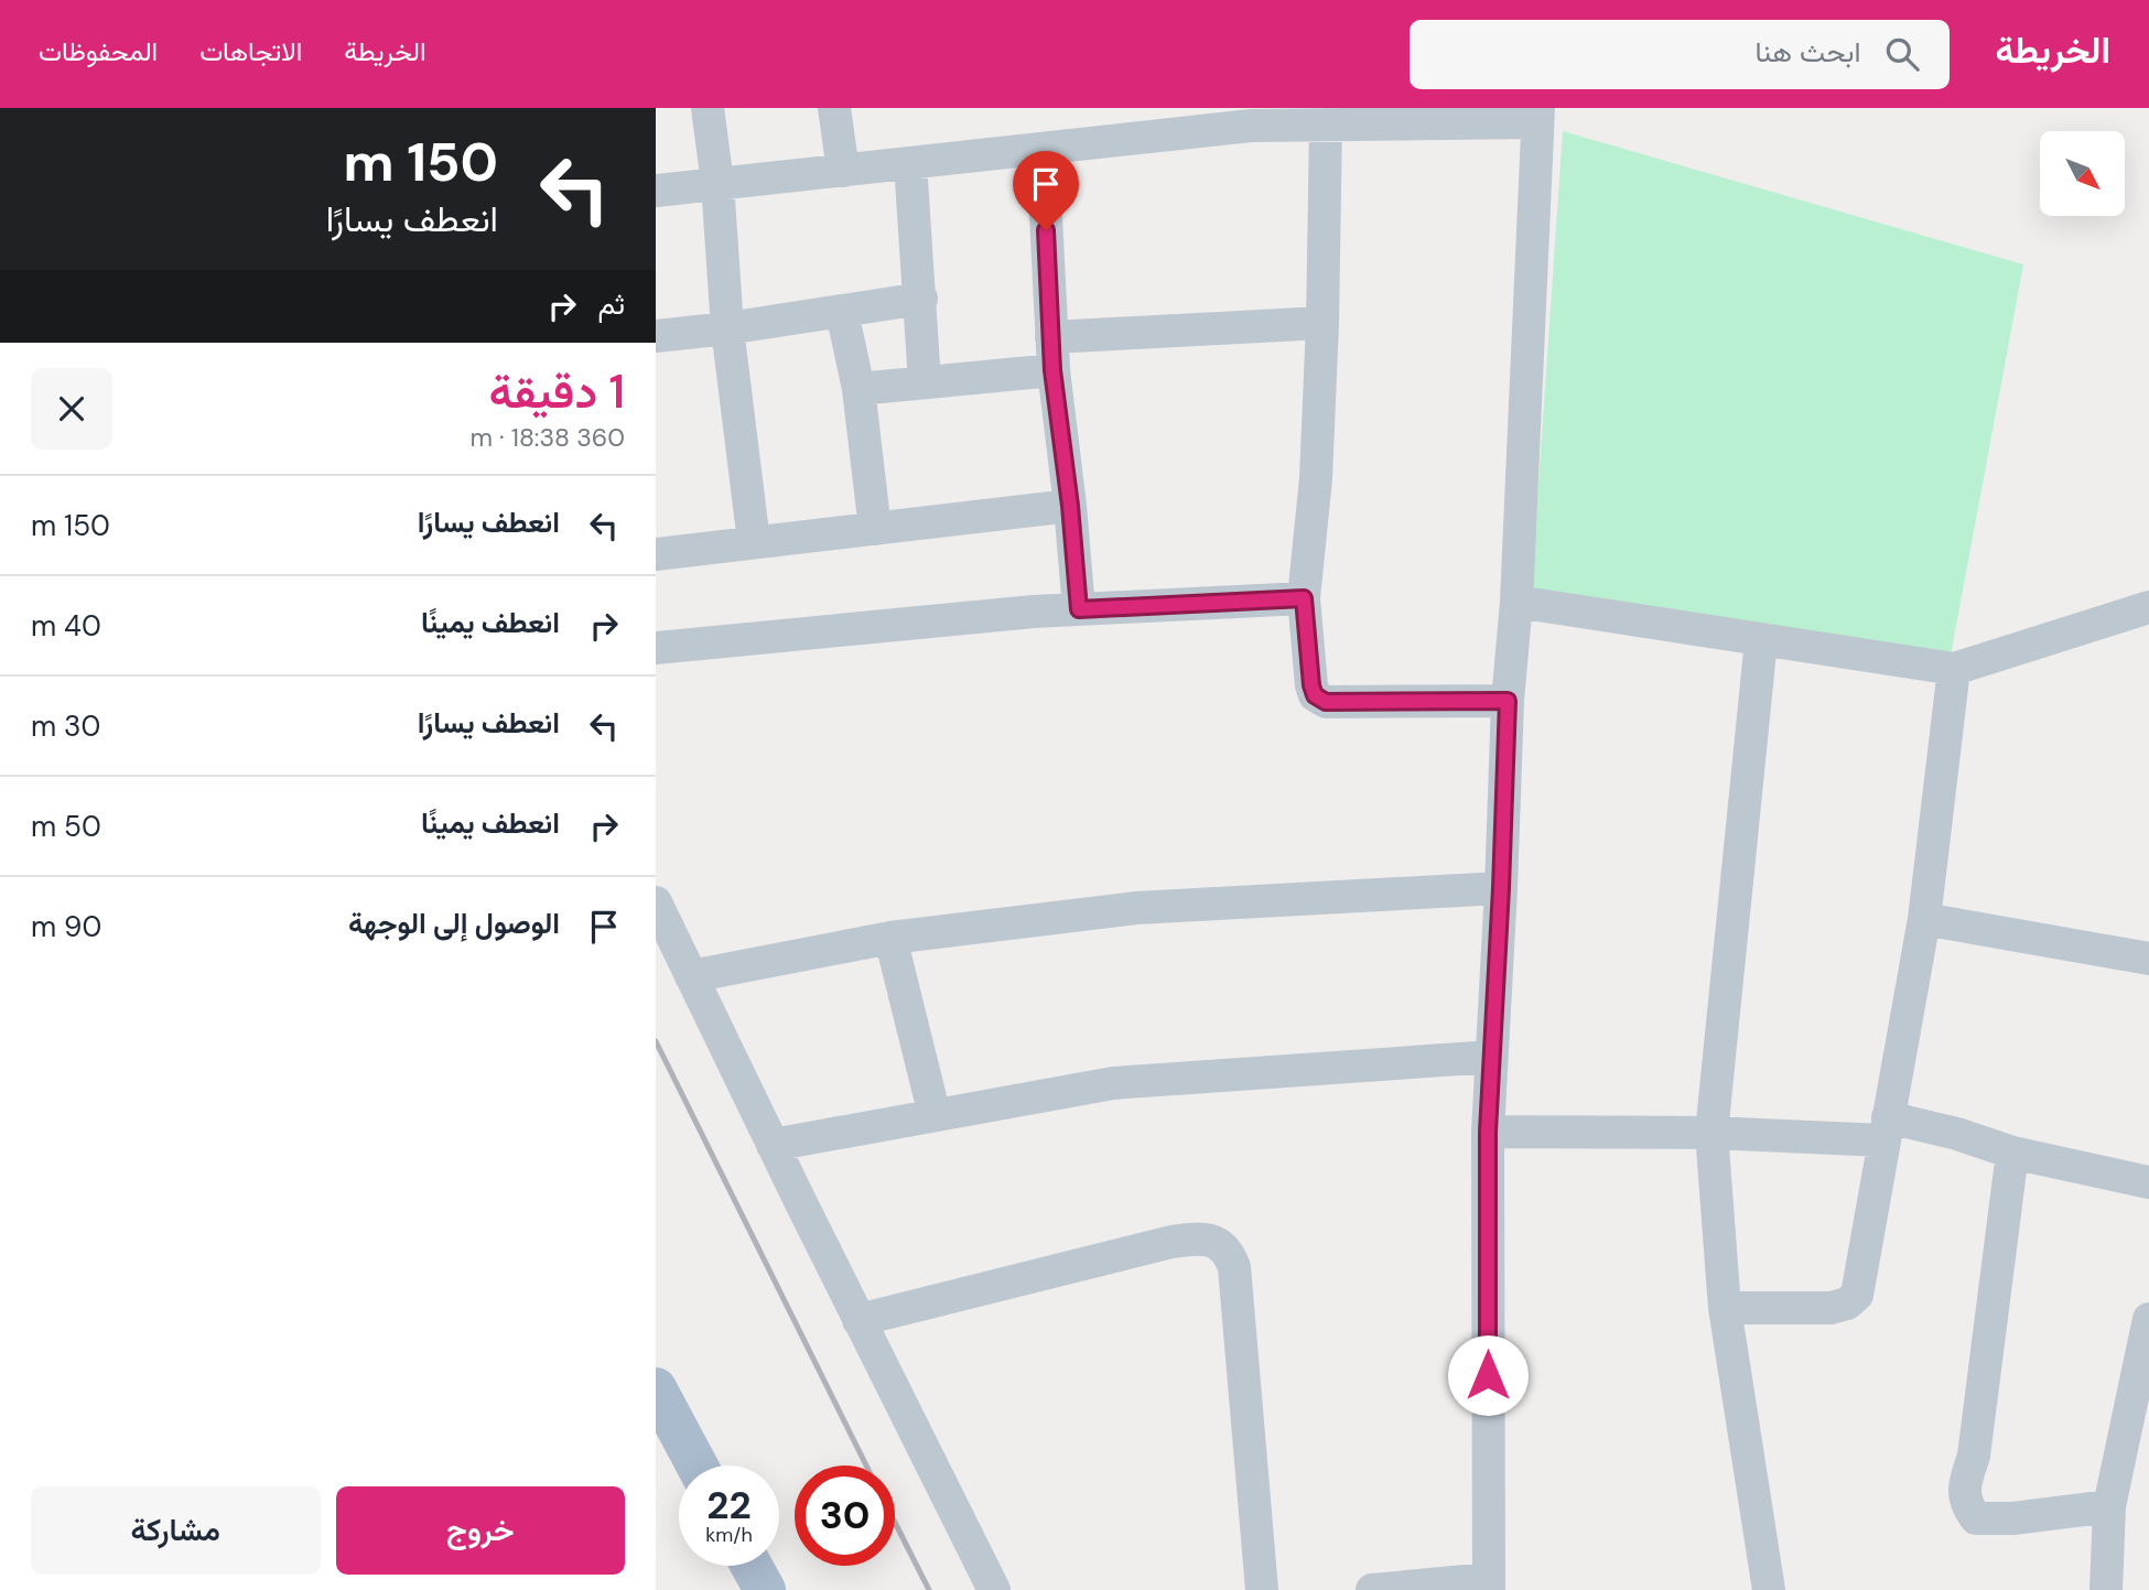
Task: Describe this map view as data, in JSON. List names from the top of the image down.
{
  "north": "bottom right",
  "page": {
    "header": "الخريطة",
    "search": "ابحث هنا",
    "nav": ["الخريطة", "الاتجاهات", "المحفوظات"],
    "turn": ["150 m", "انعطف يسارًا"],
    "then": "ثم",
    "heading": ["1 دقيقة", "360 m · 18:38"],
    "list": [
      {
        "name": "انعطف يسارًا",
        "value": "150 m"
      },
      {
        "name": "انعطف يمينًا",
        "value": "40 m"
      },
      {
        "name": "انعطف يسارًا",
        "value": "30 m"
      },
      {
        "name": "انعطف يمينًا",
        "value": "50 m"
      },
      {
        "name": "الوصول إلى الوجهة",
        "value": "90 m"
      }
    ],
    "speed": "22 km/h",
    "limit": "30",
    "buttons": ["خروج", "مشاركة"]
  }
}
